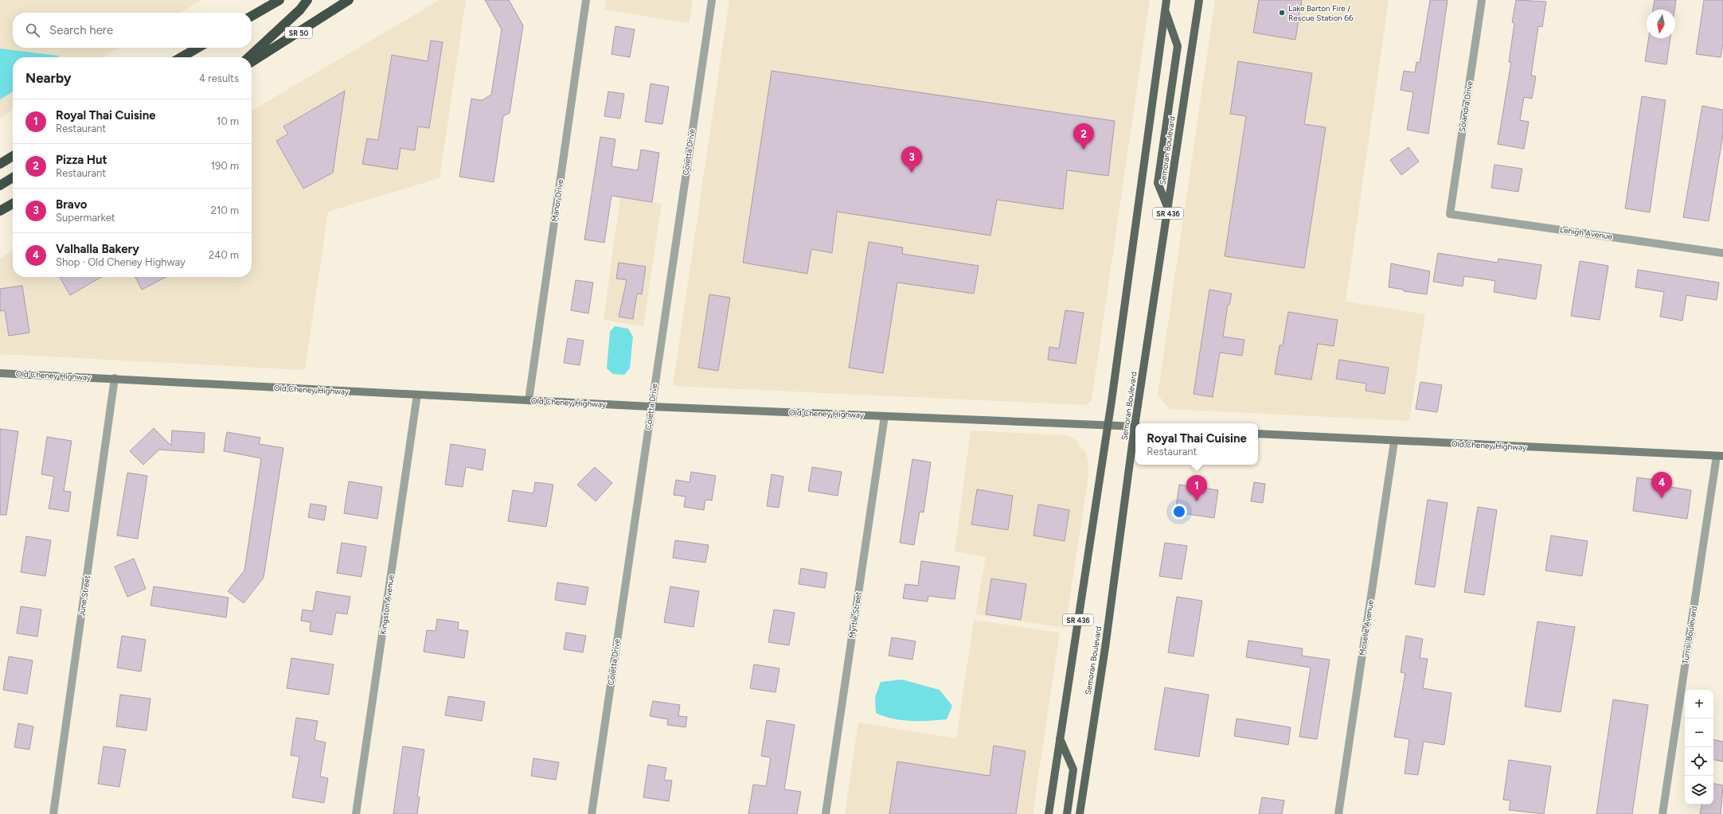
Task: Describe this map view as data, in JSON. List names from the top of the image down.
{
  "streets": {
    "highway": ["SR 50"],
    "main road": ["Semoran Boulevard", "SR 436"],
    "street": [
      "Solandra Drive",
      "Coletta Drive",
      "Manor Drive",
      "Lehigh Avenue",
      "Old Cheney Highway",
      "June Street",
      "Kingston Avenue",
      "Myrtle Street",
      "Moselle Avenue",
      "Turrisi Boulevard"
    ]
  },
  "crossings": [
    ["Solandra Drive", "Lehigh Avenue"],
    ["Coletta Drive", "Old Cheney Highway"],
    ["Manor Drive", "Old Cheney Highway"],
    ["SR 436", "Old Cheney Highway"],
    ["Old Cheney Highway", "June Street"],
    ["Old Cheney Highway", "Kingston Avenue"],
    ["Old Cheney Highway", "Myrtle Street"],
    ["Old Cheney Highway", "Moselle Avenue"],
    ["Old Cheney Highway", "Turrisi Boulevard"]
  ],
  "places": ["Lake Barton Fire / Rescue Station 66"],
  "north": "bottom",
  "page": {
    "search": "Search here",
    "heading": ["Nearby", "4 results"],
    "list": [
      {
        "mark": "1",
        "name": "Royal Thai Cuisine",
        "note": "Restaurant",
        "value": "10 m"
      },
      {
        "mark": "2",
        "name": "Pizza Hut",
        "note": "Restaurant",
        "value": "190 m"
      },
      {
        "mark": "3",
        "name": "Bravo",
        "note": "Supermarket",
        "value": "210 m"
      },
      {
        "mark": "4",
        "name": "Valhalla Bakery",
        "note": "Shop · Old Cheney Highway",
        "value": "240 m"
      }
    ],
    "pins": [
      "2",
      "3",
      "4",
      "1"
    ],
    "popup": ["Royal Thai Cuisine", "Restaurant"],
    "map_buttons": ["+", "−"]
  }
}
